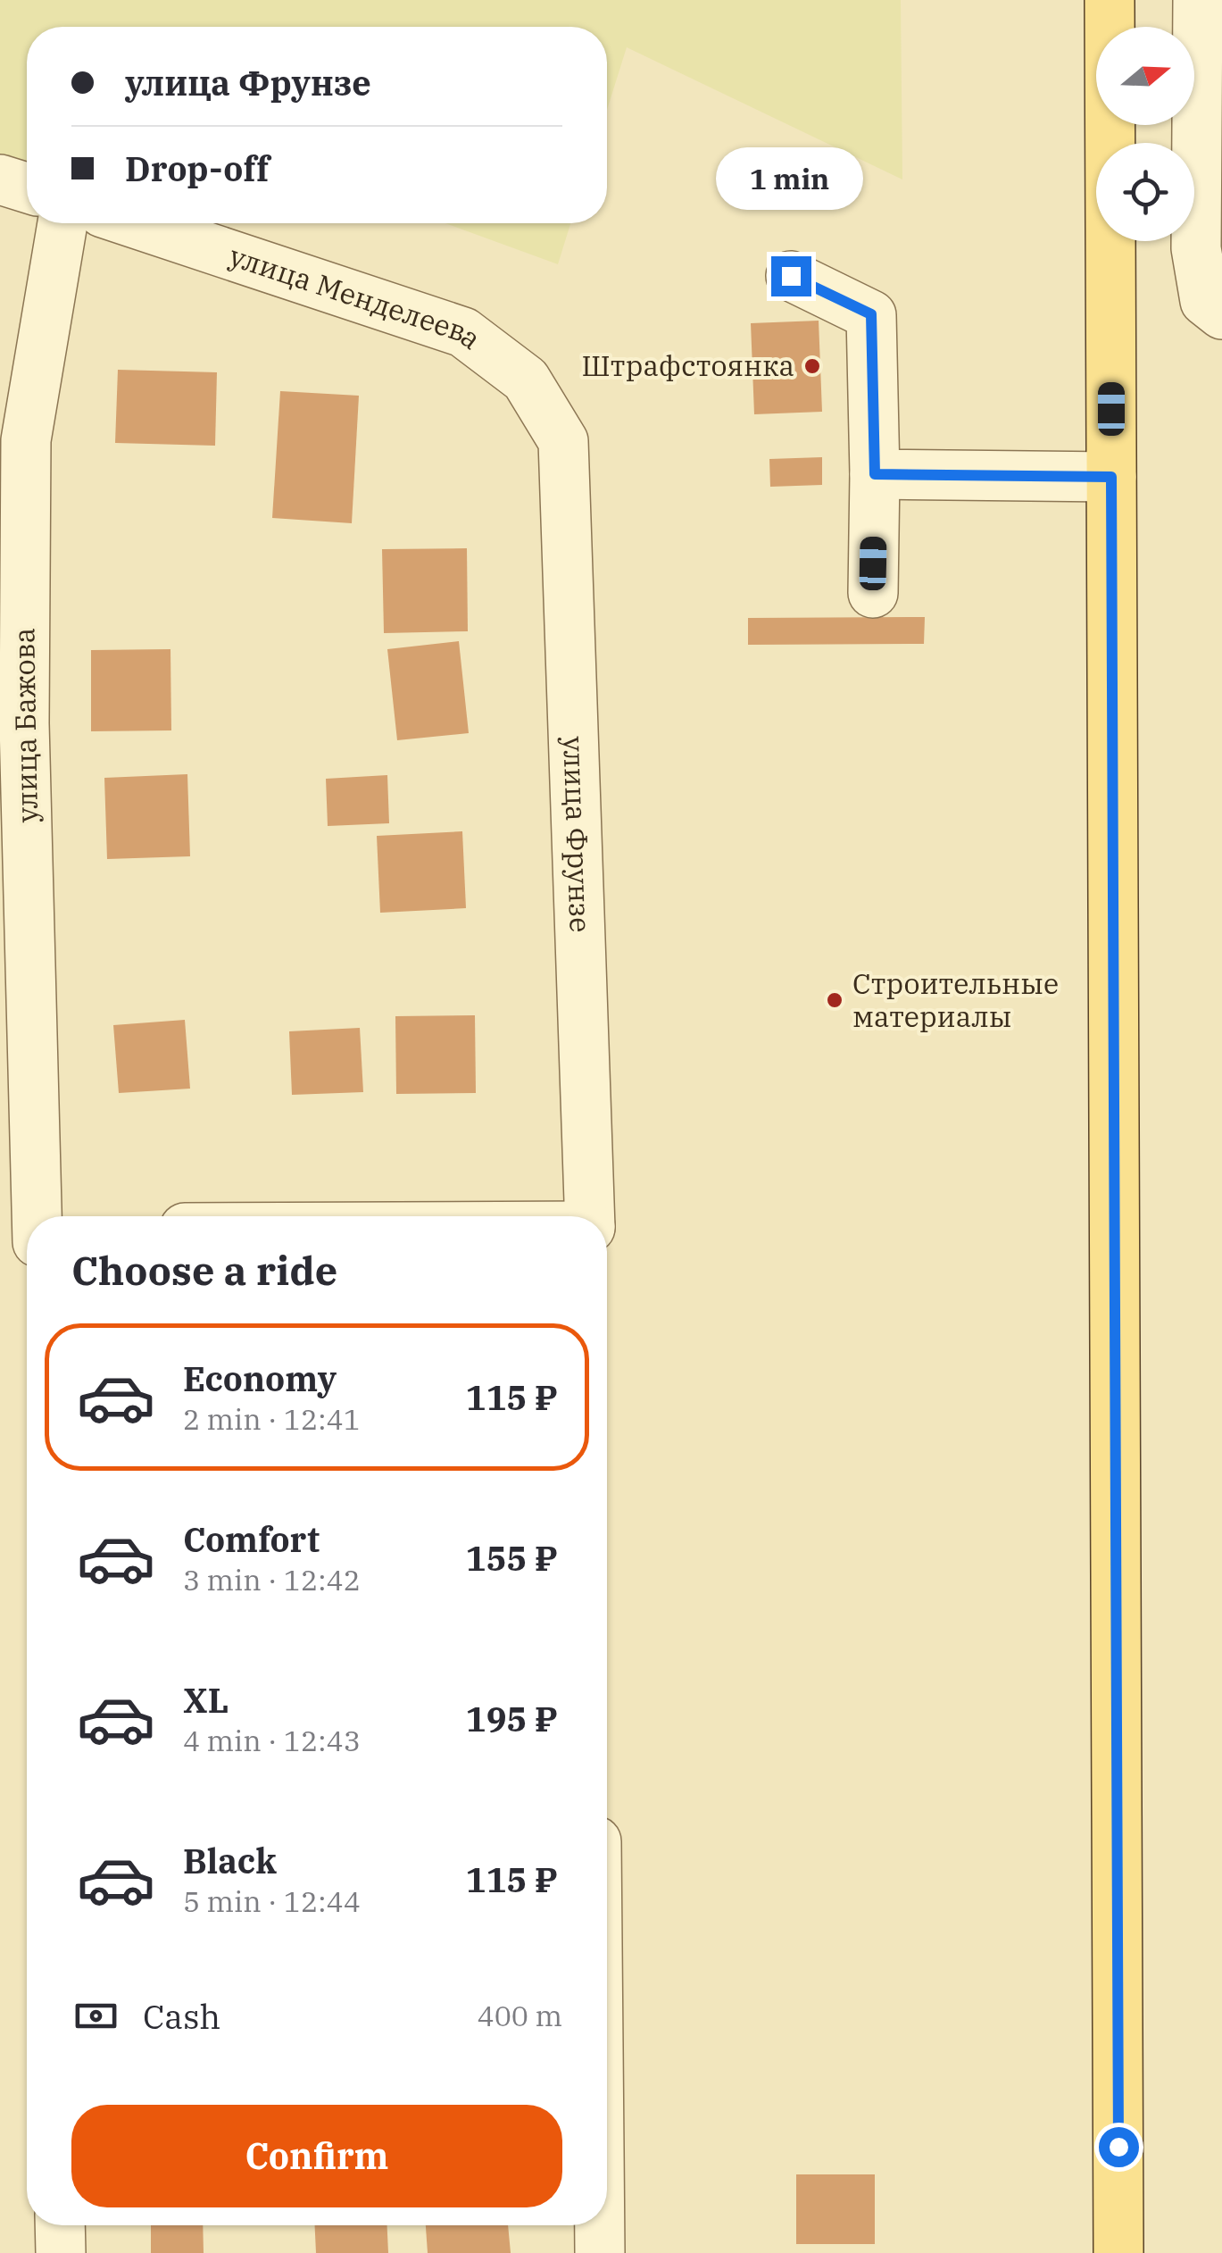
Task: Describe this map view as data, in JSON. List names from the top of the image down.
{
  "streets": {
    "street": ["улица Менделеева", "улица Бажова", "улица Фрунзе"]
  },
  "crossings": [
    ["улица Менделеева", "улица Фрунзе"]
  ],
  "places": ["Штрафстоянка", "Строительные материалы"],
  "north": "right",
  "page": {
    "banner": ["улица Фрунзе", "Drop-off"],
    "bubble": "1 min",
    "heading": "Choose a ride",
    "list": [
      {
        "name": "Economy",
        "note": "2 min · 12:41",
        "value": "115 ₽"
      },
      {
        "name": "Comfort",
        "note": "3 min · 12:42",
        "value": "155 ₽"
      },
      {
        "name": "XL",
        "note": "4 min · 12:43",
        "value": "195 ₽"
      },
      {
        "name": "Black",
        "note": "5 min · 12:44",
        "value": "115 ₽"
      }
    ],
    "pay": ["Cash", "400 m"],
    "buttons": "Confirm"
  }
}
